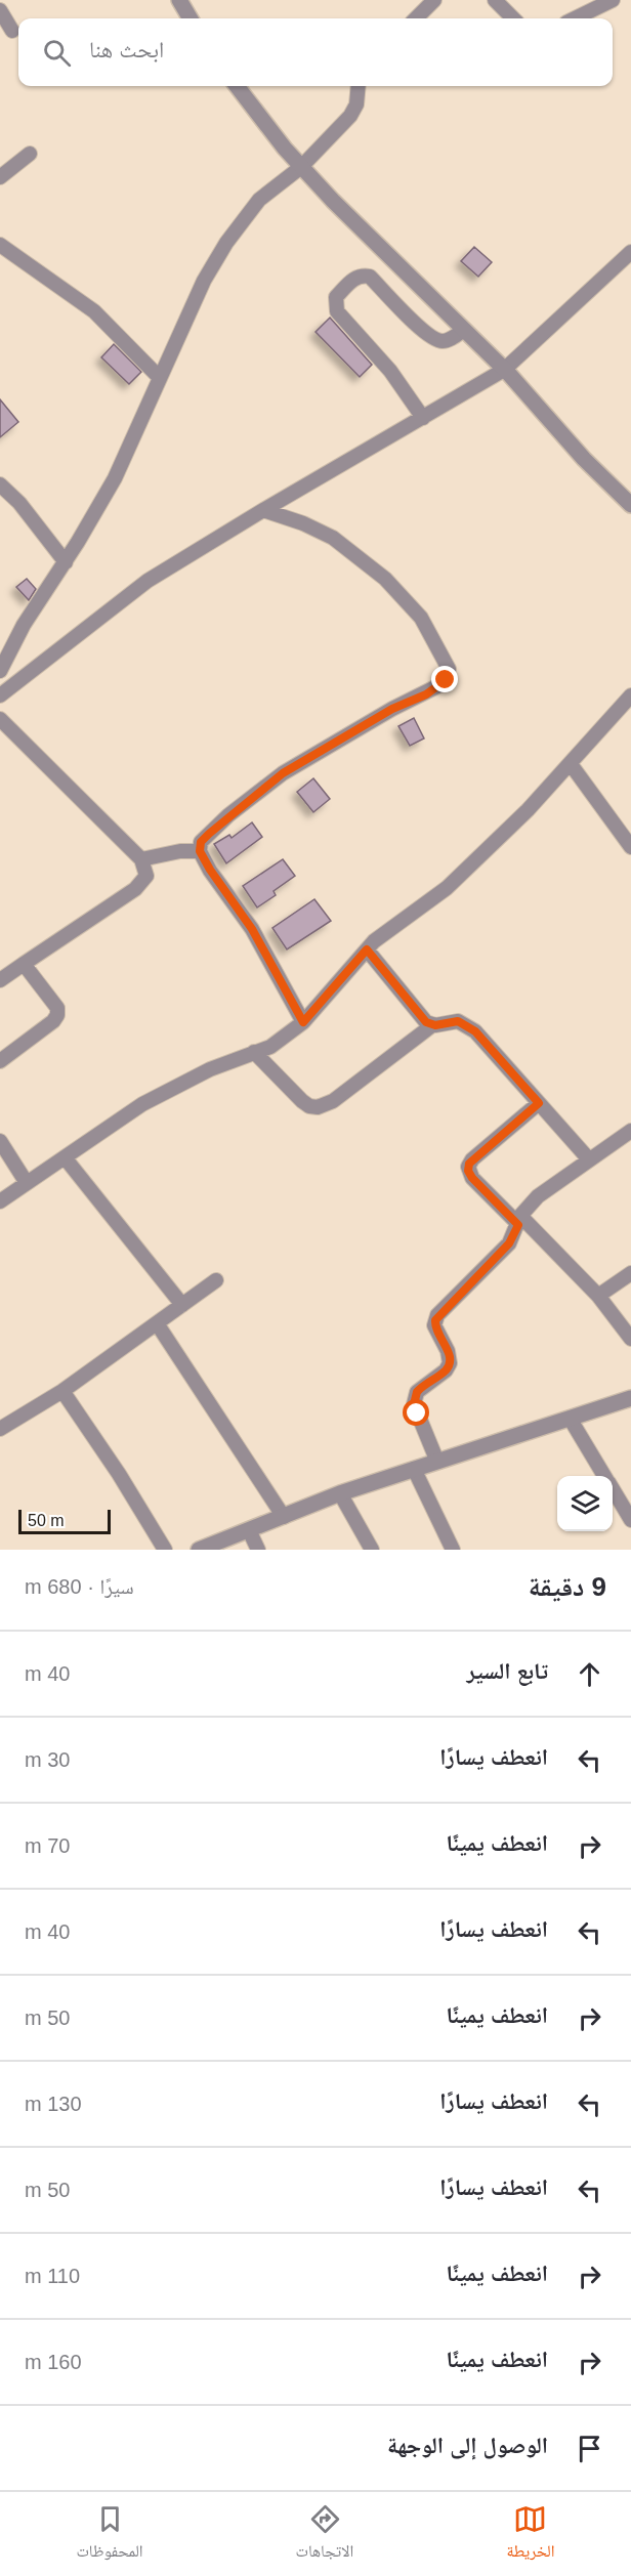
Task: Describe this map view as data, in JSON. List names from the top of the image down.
{
  "scale_bar": "50 m",
  "page": {
    "search": "ابحث هنا",
    "scale": "50 m",
    "heading": ["9 دقيقة", "سيرًا · 680 m"],
    "list": [
      ["تابع السير", "40 m"],
      ["انعطف يسارًا", "30 m"],
      ["انعطف يمينًا", "70 m"],
      ["انعطف يسارًا", "40 m"],
      ["انعطف يمينًا", "50 m"],
      ["انعطف يسارًا", "130 m"],
      ["انعطف يسارًا", "50 m"],
      ["انعطف يمينًا", "110 m"],
      ["انعطف يمينًا", "160 m"],
      "الوصول إلى الوجهة"
    ],
    "nav": ["الخريطة", "الاتجاهات", "المحفوظات"]
  }
}
